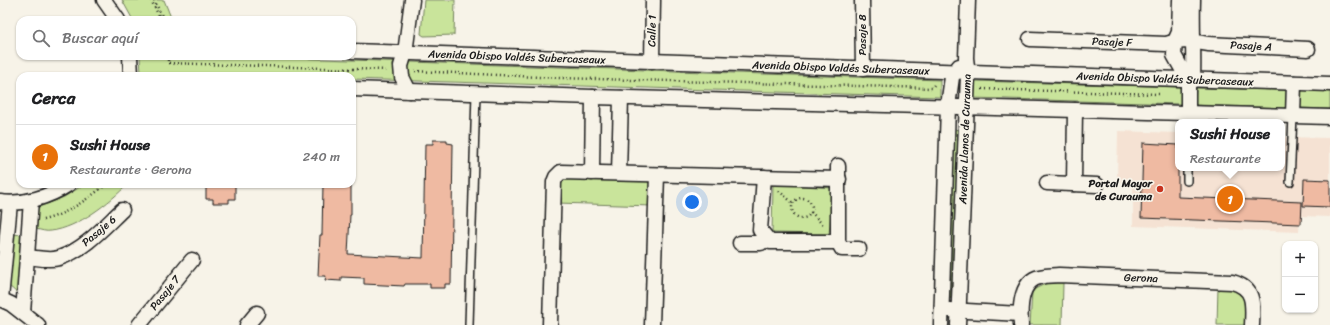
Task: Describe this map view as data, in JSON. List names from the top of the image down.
{
  "streets": {
    "street": [
      "Calle 1",
      "Pasaje 8",
      "Pasaje F",
      "Pasaje A",
      "Avenida Obispo Valdés Subercaseaux",
      "Avenida Llanos de Curauma",
      "Pasaje 6",
      "Gerona",
      "Pasaje 7"
    ]
  },
  "crossings": [
    ["Calle 1", "Avenida Obispo Valdés Subercaseaux"],
    ["Pasaje 8", "Avenida Obispo Valdés Subercaseaux"],
    ["Pasaje F", "Pasaje A"],
    ["Avenida Obispo Valdés Subercaseaux", "Avenida Llanos de Curauma"],
    ["Avenida Llanos de Curauma", "Gerona"]
  ],
  "places": ["Portal Mayor de Curauma"],
  "page": {
    "search": "Buscar aquí",
    "heading": "Cerca",
    "popup": ["Sushi House", "Restaurante"],
    "list": [
      {
        "mark": "1",
        "name": "Sushi House",
        "note": "Restaurante · Gerona",
        "value": "240 m"
      }
    ],
    "pins": "1",
    "map_buttons": ["+", "−"]
  }
}
